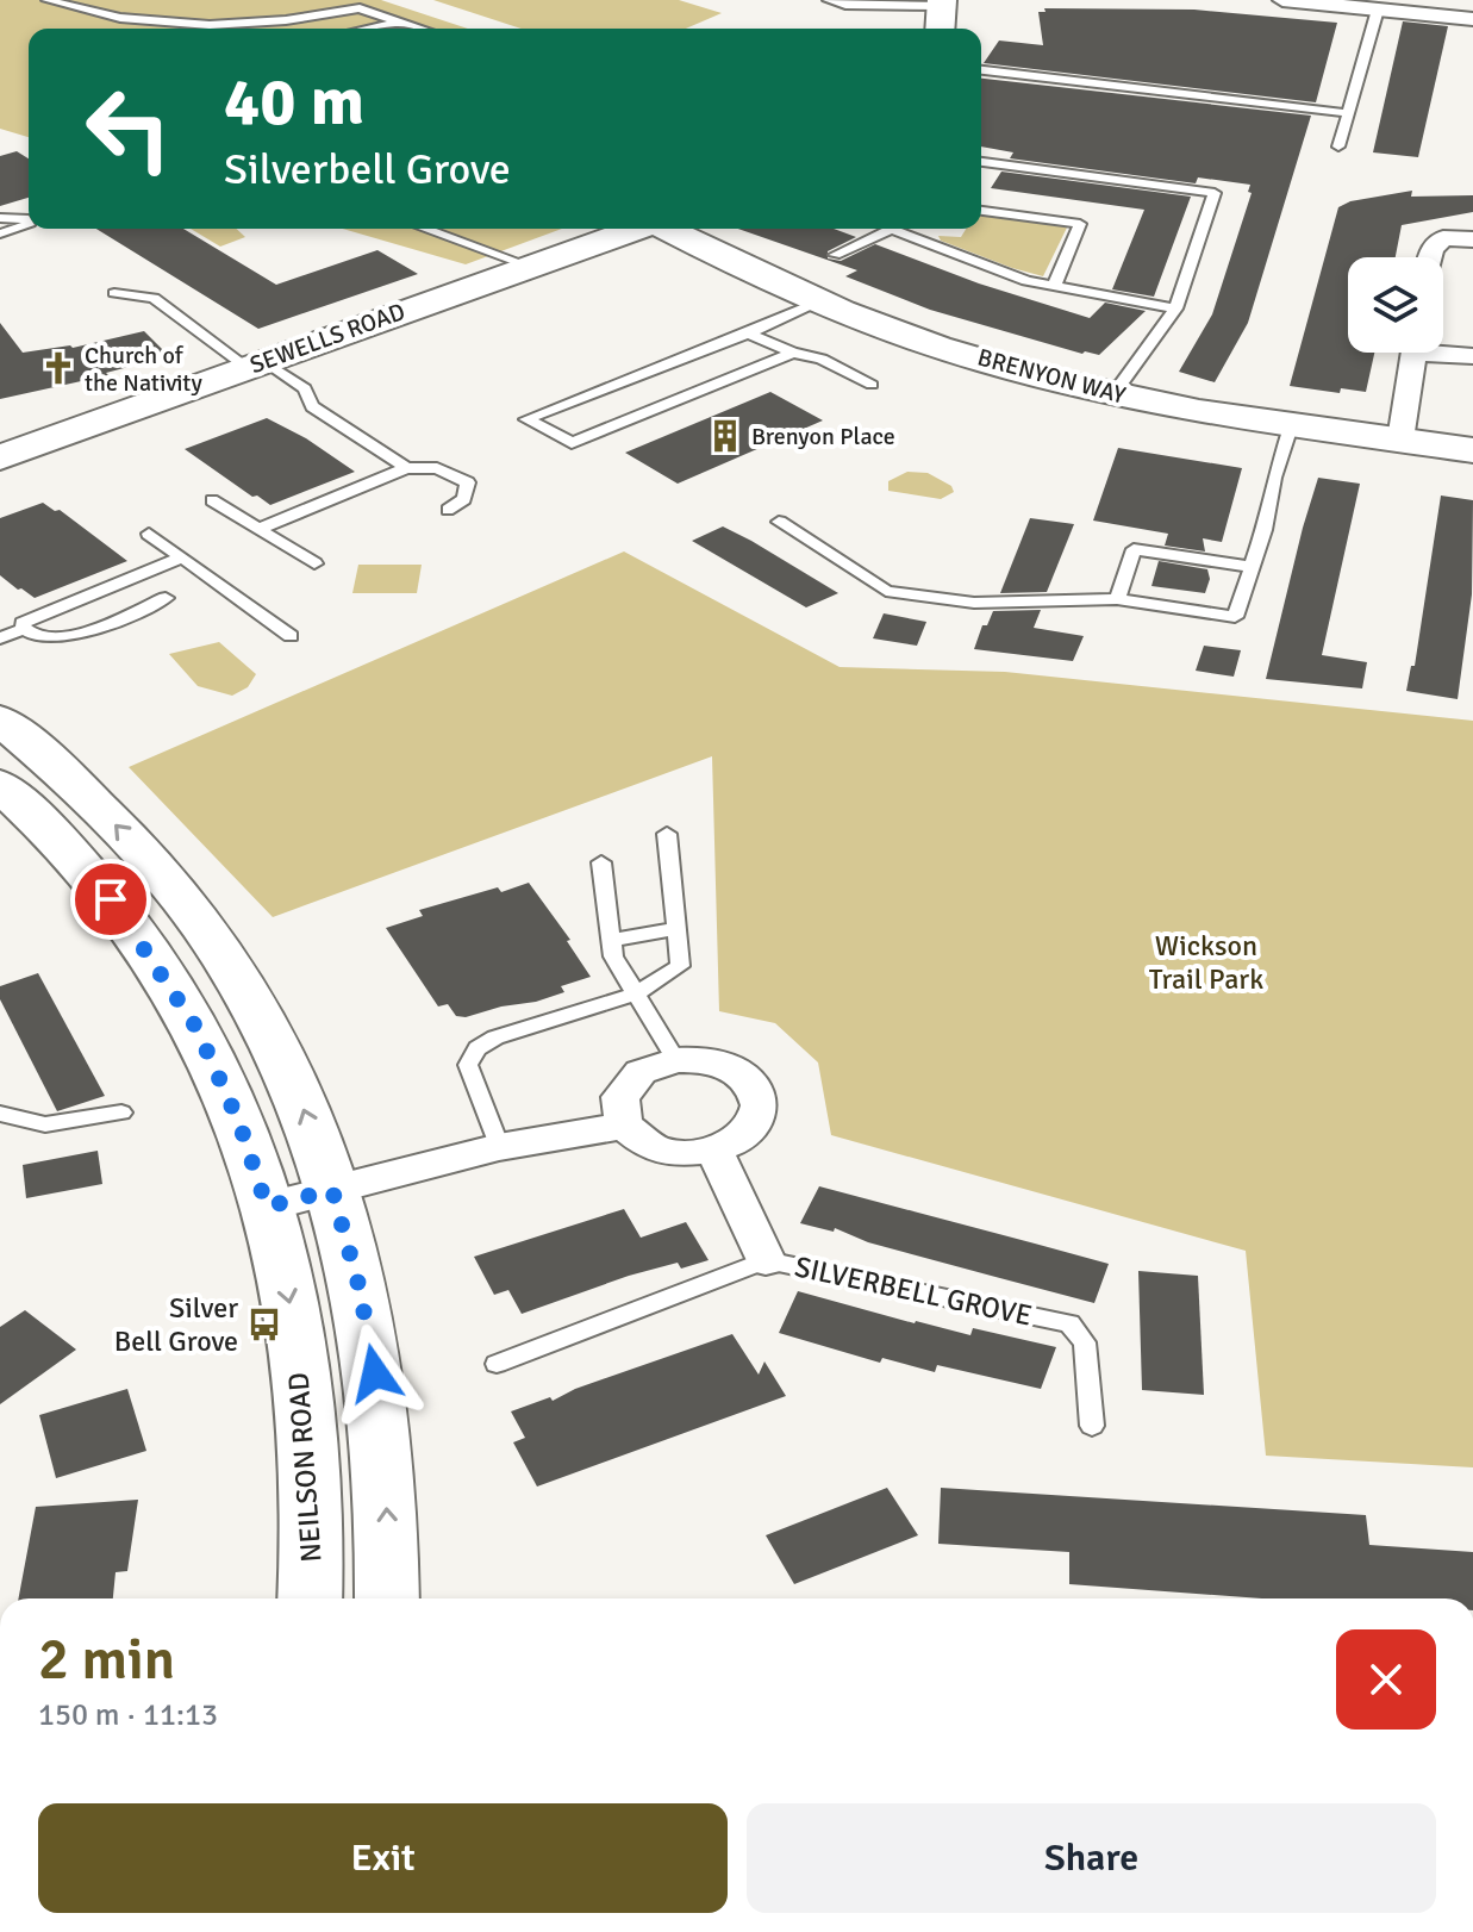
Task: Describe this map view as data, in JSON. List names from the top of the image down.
{
  "streets": {
    "street": ["SEWELLS ROAD", "BRENYON WAY", "NEILSON ROAD"],
    "lane": ["SILVERBELL GROVE"]
  },
  "parks": ["Wickson Trail Park"],
  "places": {
    "church": ["Church of the Nativity"],
    "building": ["Brenyon Place"],
    "bus stop": ["Silver Bell Grove"]
  },
  "page": {
    "turn": ["40 m", "Silverbell Grove"],
    "heading": ["2 min", "150 m · 11:13"],
    "buttons": ["Exit", "Share"]
  }
}
